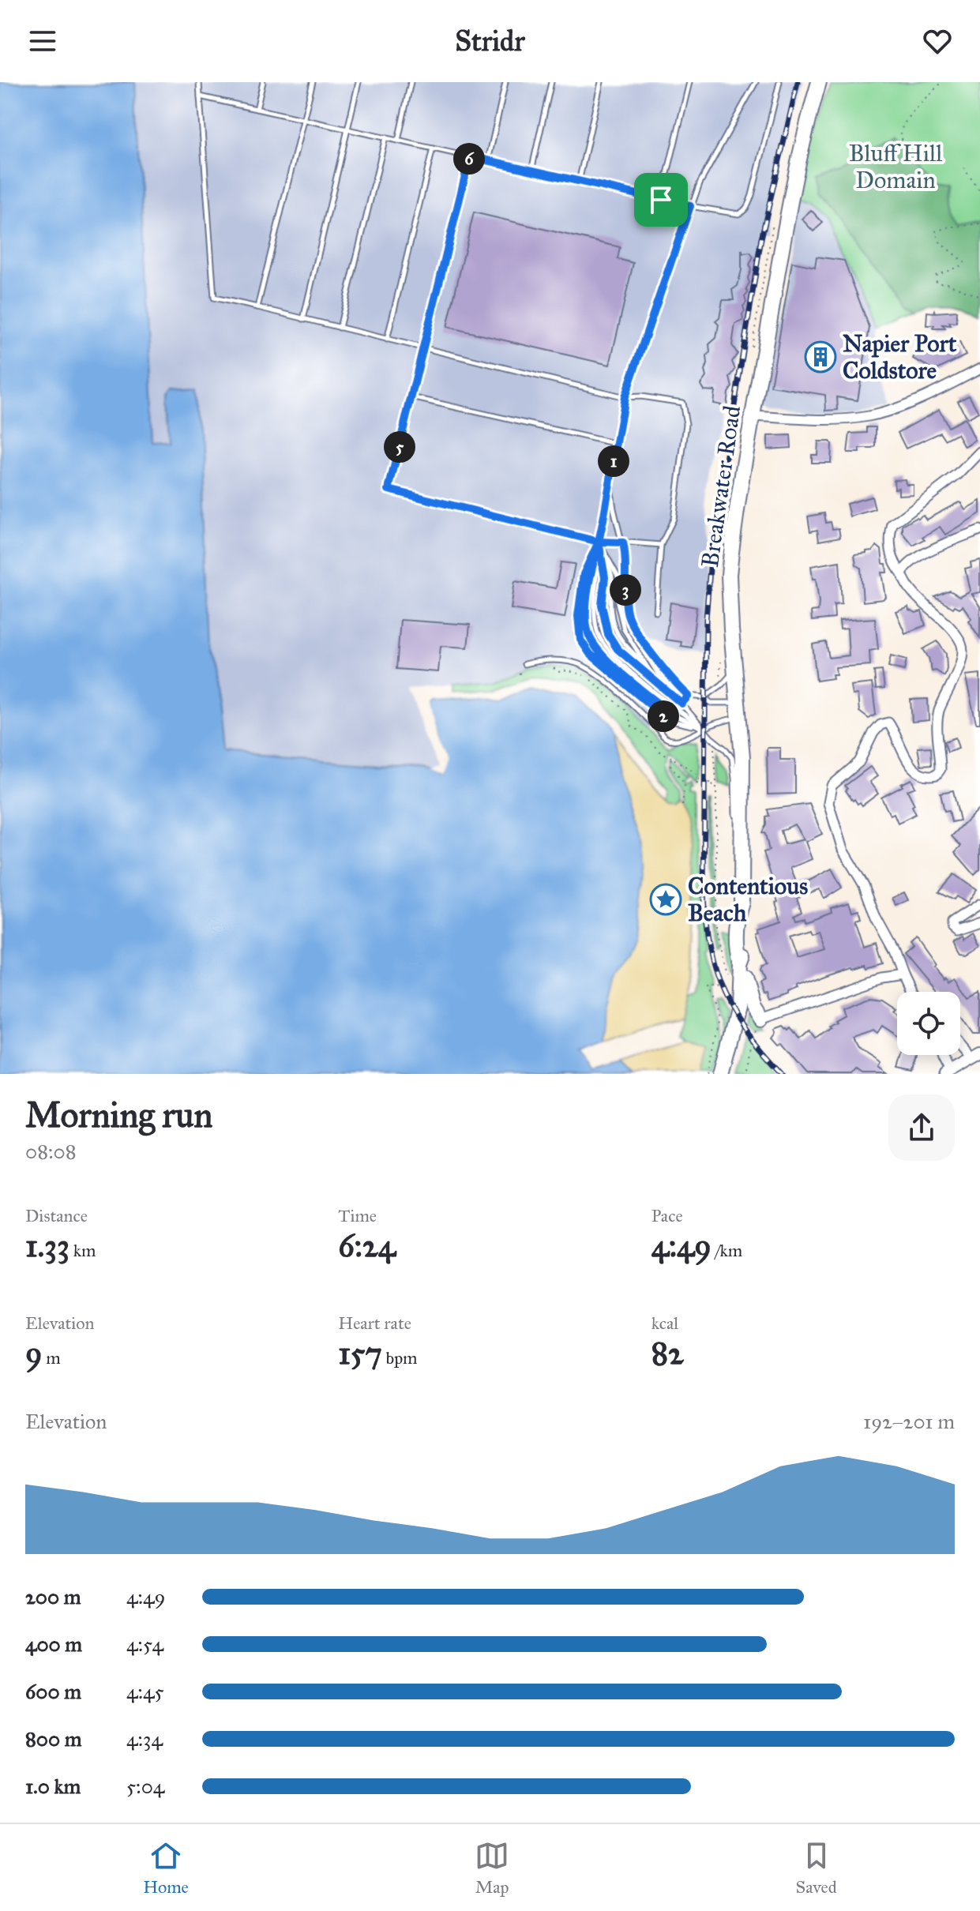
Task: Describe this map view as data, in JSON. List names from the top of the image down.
{
  "streets": {
    "highway": ["Breakwater Road"]
  },
  "parks": ["Bluff Hill Domain"],
  "places": {
    "building": ["Napier Port Coldstore"],
    "place": ["Contentious Beach"]
  },
  "page": {
    "header": "Stridr",
    "pins": [
      "6",
      "5",
      "1",
      "3",
      "2"
    ],
    "heading": ["Morning run", "08:08"],
    "stats": [
      ["Distance", "1.33 km"],
      ["Time", "6:24"],
      ["Pace", "4:49 /km"],
      ["Elevation", "9 m"],
      ["Heart rate", "157 bpm"],
      ["kcal", "82"]
    ],
    "chart": ["Elevation", "192–201 m"],
    "list": [
      {
        "name": "200 m",
        "note": "4:49"
      },
      {
        "name": "400 m",
        "note": "4:54"
      },
      {
        "name": "600 m",
        "note": "4:45"
      },
      {
        "name": "800 m",
        "note": "4:34"
      },
      {
        "name": "1.0 km",
        "note": "5:04"
      }
    ],
    "tabs": ["Home", "Map", "Saved"]
  }
}
